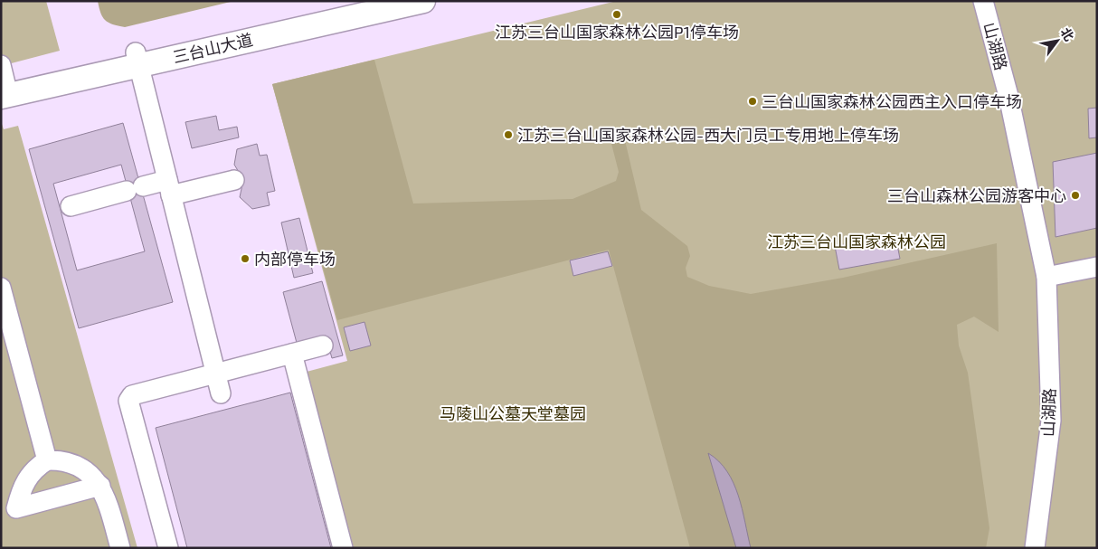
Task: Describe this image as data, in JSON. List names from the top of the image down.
{
  "streets": {
    "main road": ["三台山大道"],
    "street": ["山湖路"]
  },
  "parks": ["江苏三台山国家森林公园", "马陵山公墓天堂墓园"],
  "places": [
    "江苏三台山国家森林公园P1停车场",
    "三台山国家森林公园西主入口停车场",
    "江苏三台山国家森林公园-西大门员工专用地上停车场",
    "三台山森林公园游客中心",
    "内部停车场"
  ],
  "north": "top right"
}
